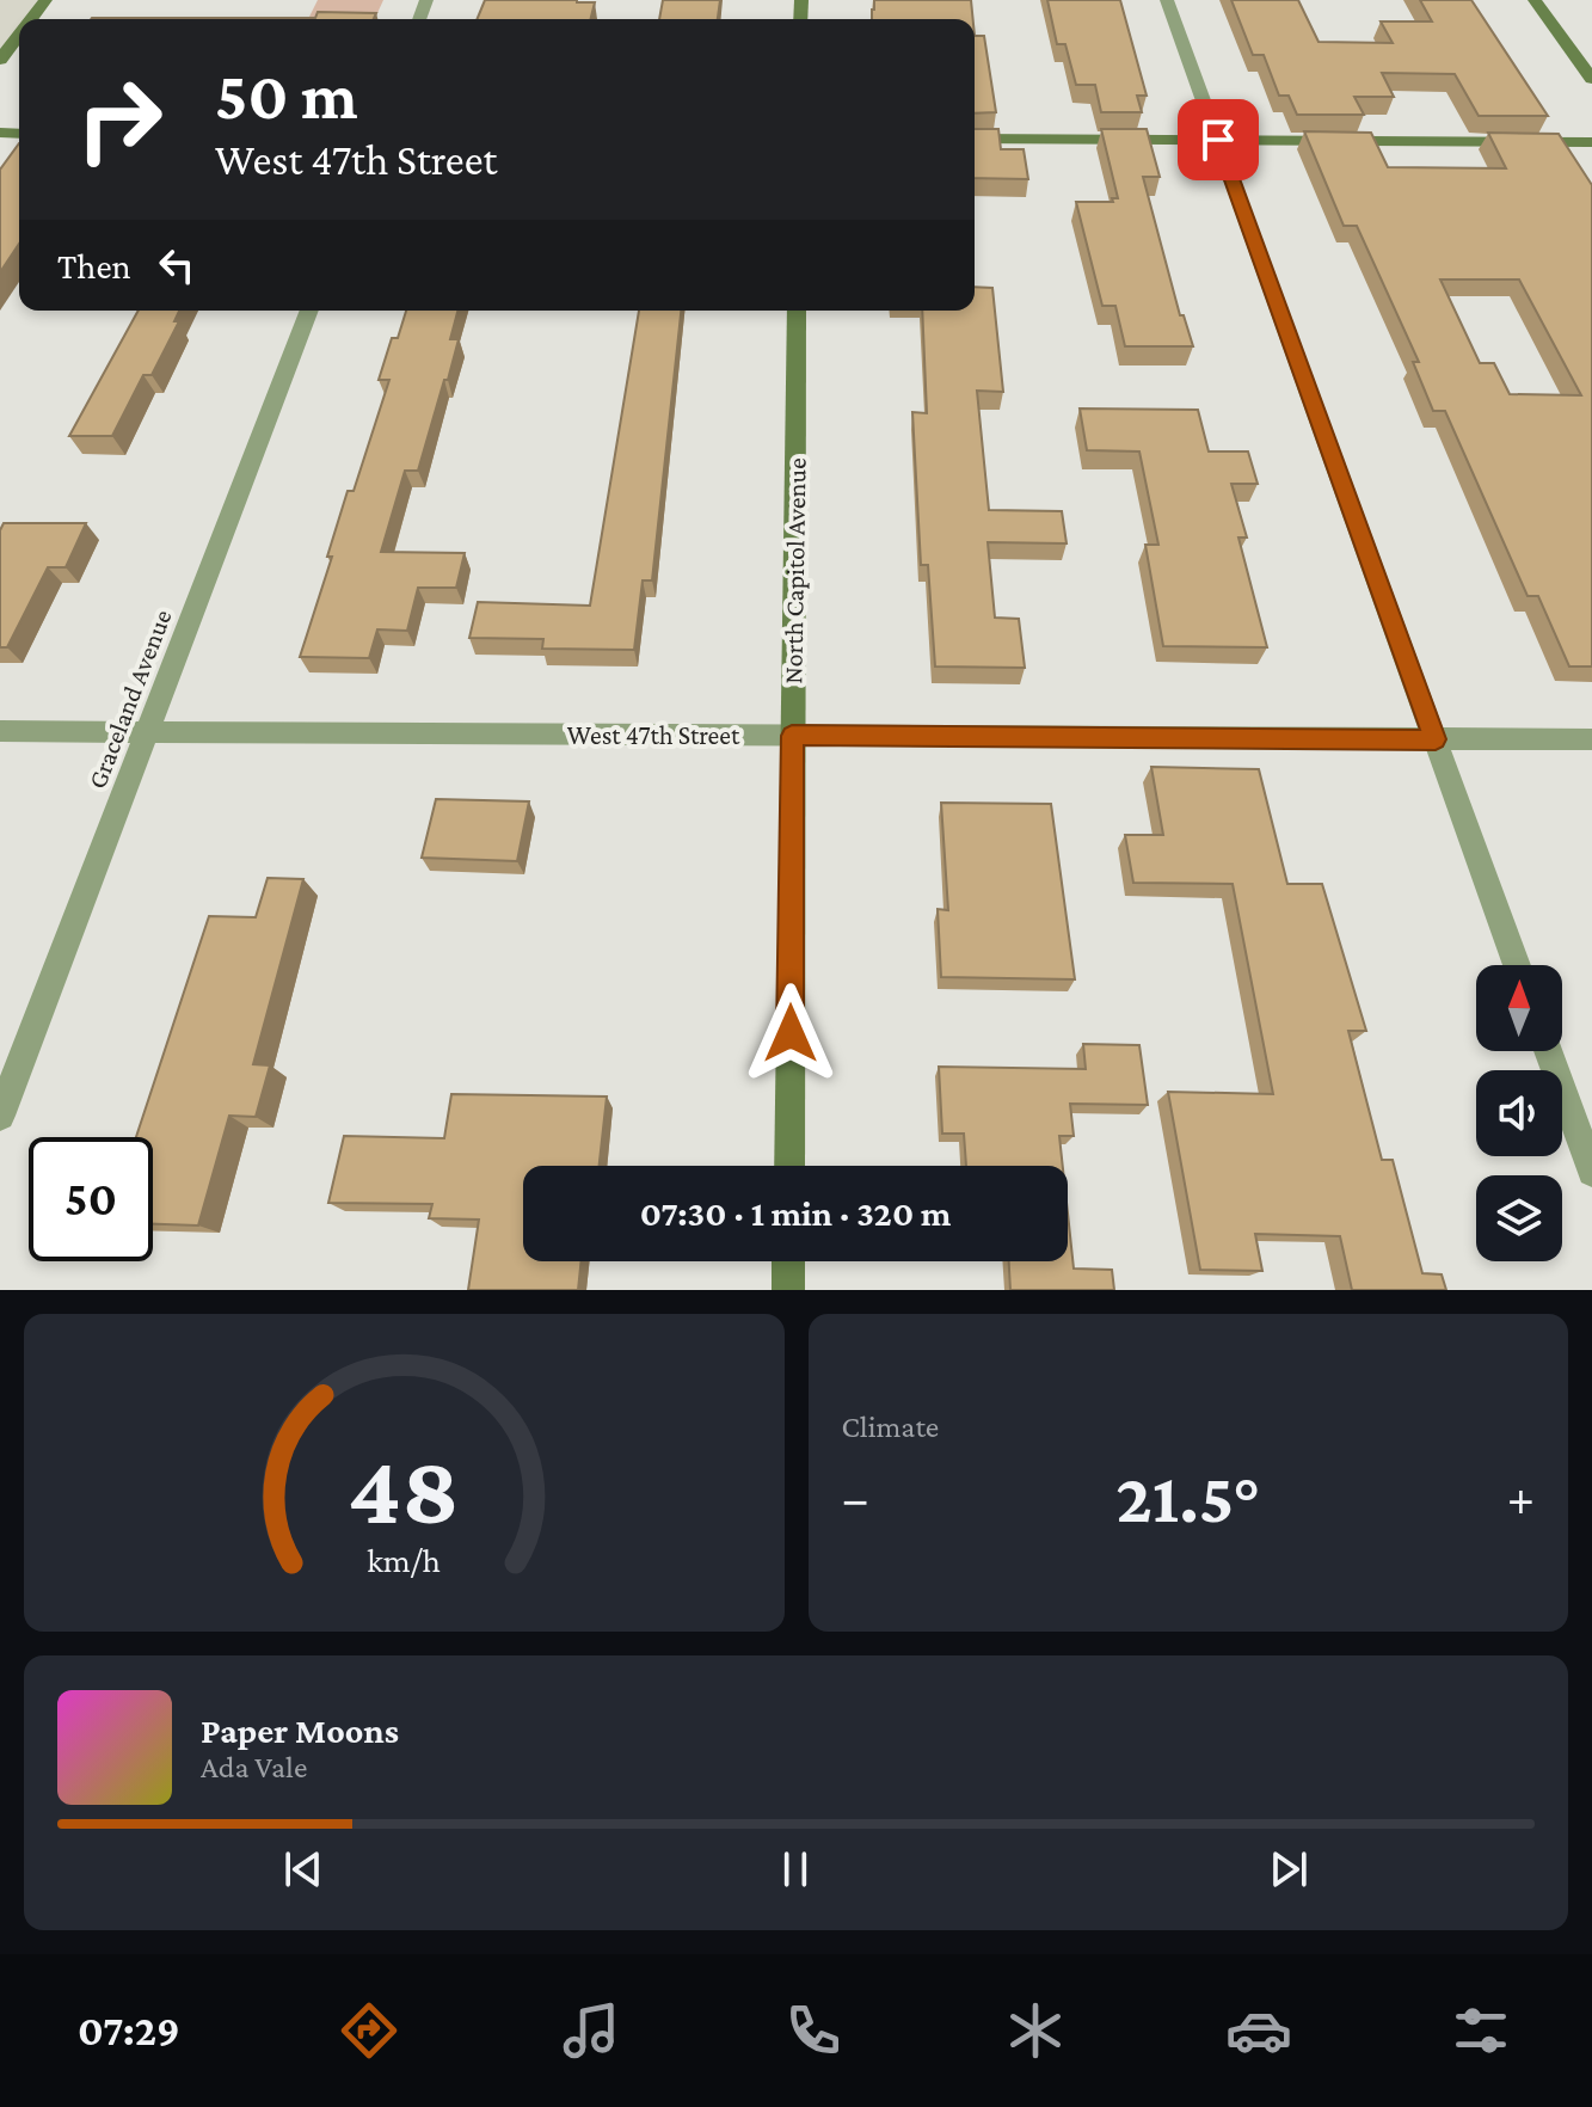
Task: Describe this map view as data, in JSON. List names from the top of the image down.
{
  "streets": {
    "street": ["North Capitol Avenue", "Graceland Avenue", "West 47th Street"]
  },
  "crossings": [
    ["North Capitol Avenue", "West 47th Street"],
    ["Graceland Avenue", "West 47th Street"]
  ],
  "north": "top",
  "page": {
    "turn": ["50 m", "West 47th Street"],
    "then": "Then",
    "limit": "50",
    "trip": "07:30 · 1 min · 320 m",
    "tile": "Climate",
    "heat": ["−", "21.5°", "+"],
    "song": ["Paper Moons", "Ada Vale"],
    "tabs": "07:29",
    "gauge": ["48", "km/h"]
  }
}
